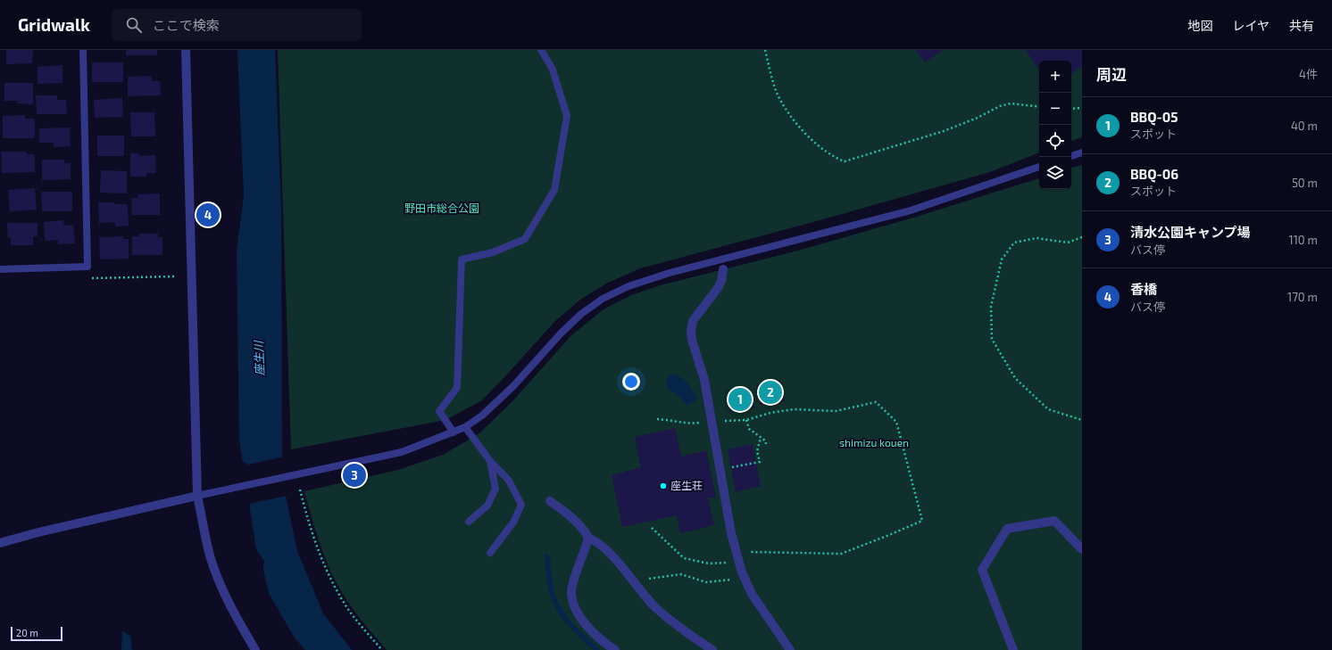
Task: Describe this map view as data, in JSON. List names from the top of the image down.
{
  "water": ["座生川"],
  "parks": ["野田市総合公園", "shimizu kouen"],
  "places": ["座生荘"],
  "scale_bar": "20 m",
  "page": {
    "header": "Gridwalk",
    "search": "ここで検索",
    "nav": ["地図", "レイヤ", "共有"],
    "heading": ["周辺", "4件"],
    "map_buttons": ["+", "−"],
    "list": [
      {
        "mark": "1",
        "name": "BBQ-05",
        "note": "スポット",
        "value": "40 m"
      },
      {
        "mark": "2",
        "name": "BBQ-06",
        "note": "スポット",
        "value": "50 m"
      },
      {
        "mark": "3",
        "name": "清水公園キャンプ場",
        "note": "バス停",
        "value": "110 m"
      },
      {
        "mark": "4",
        "name": "香橋",
        "note": "バス停",
        "value": "170 m"
      }
    ],
    "pins": [
      "4",
      "2",
      "1",
      "3"
    ],
    "scale": "20 m"
  }
}
